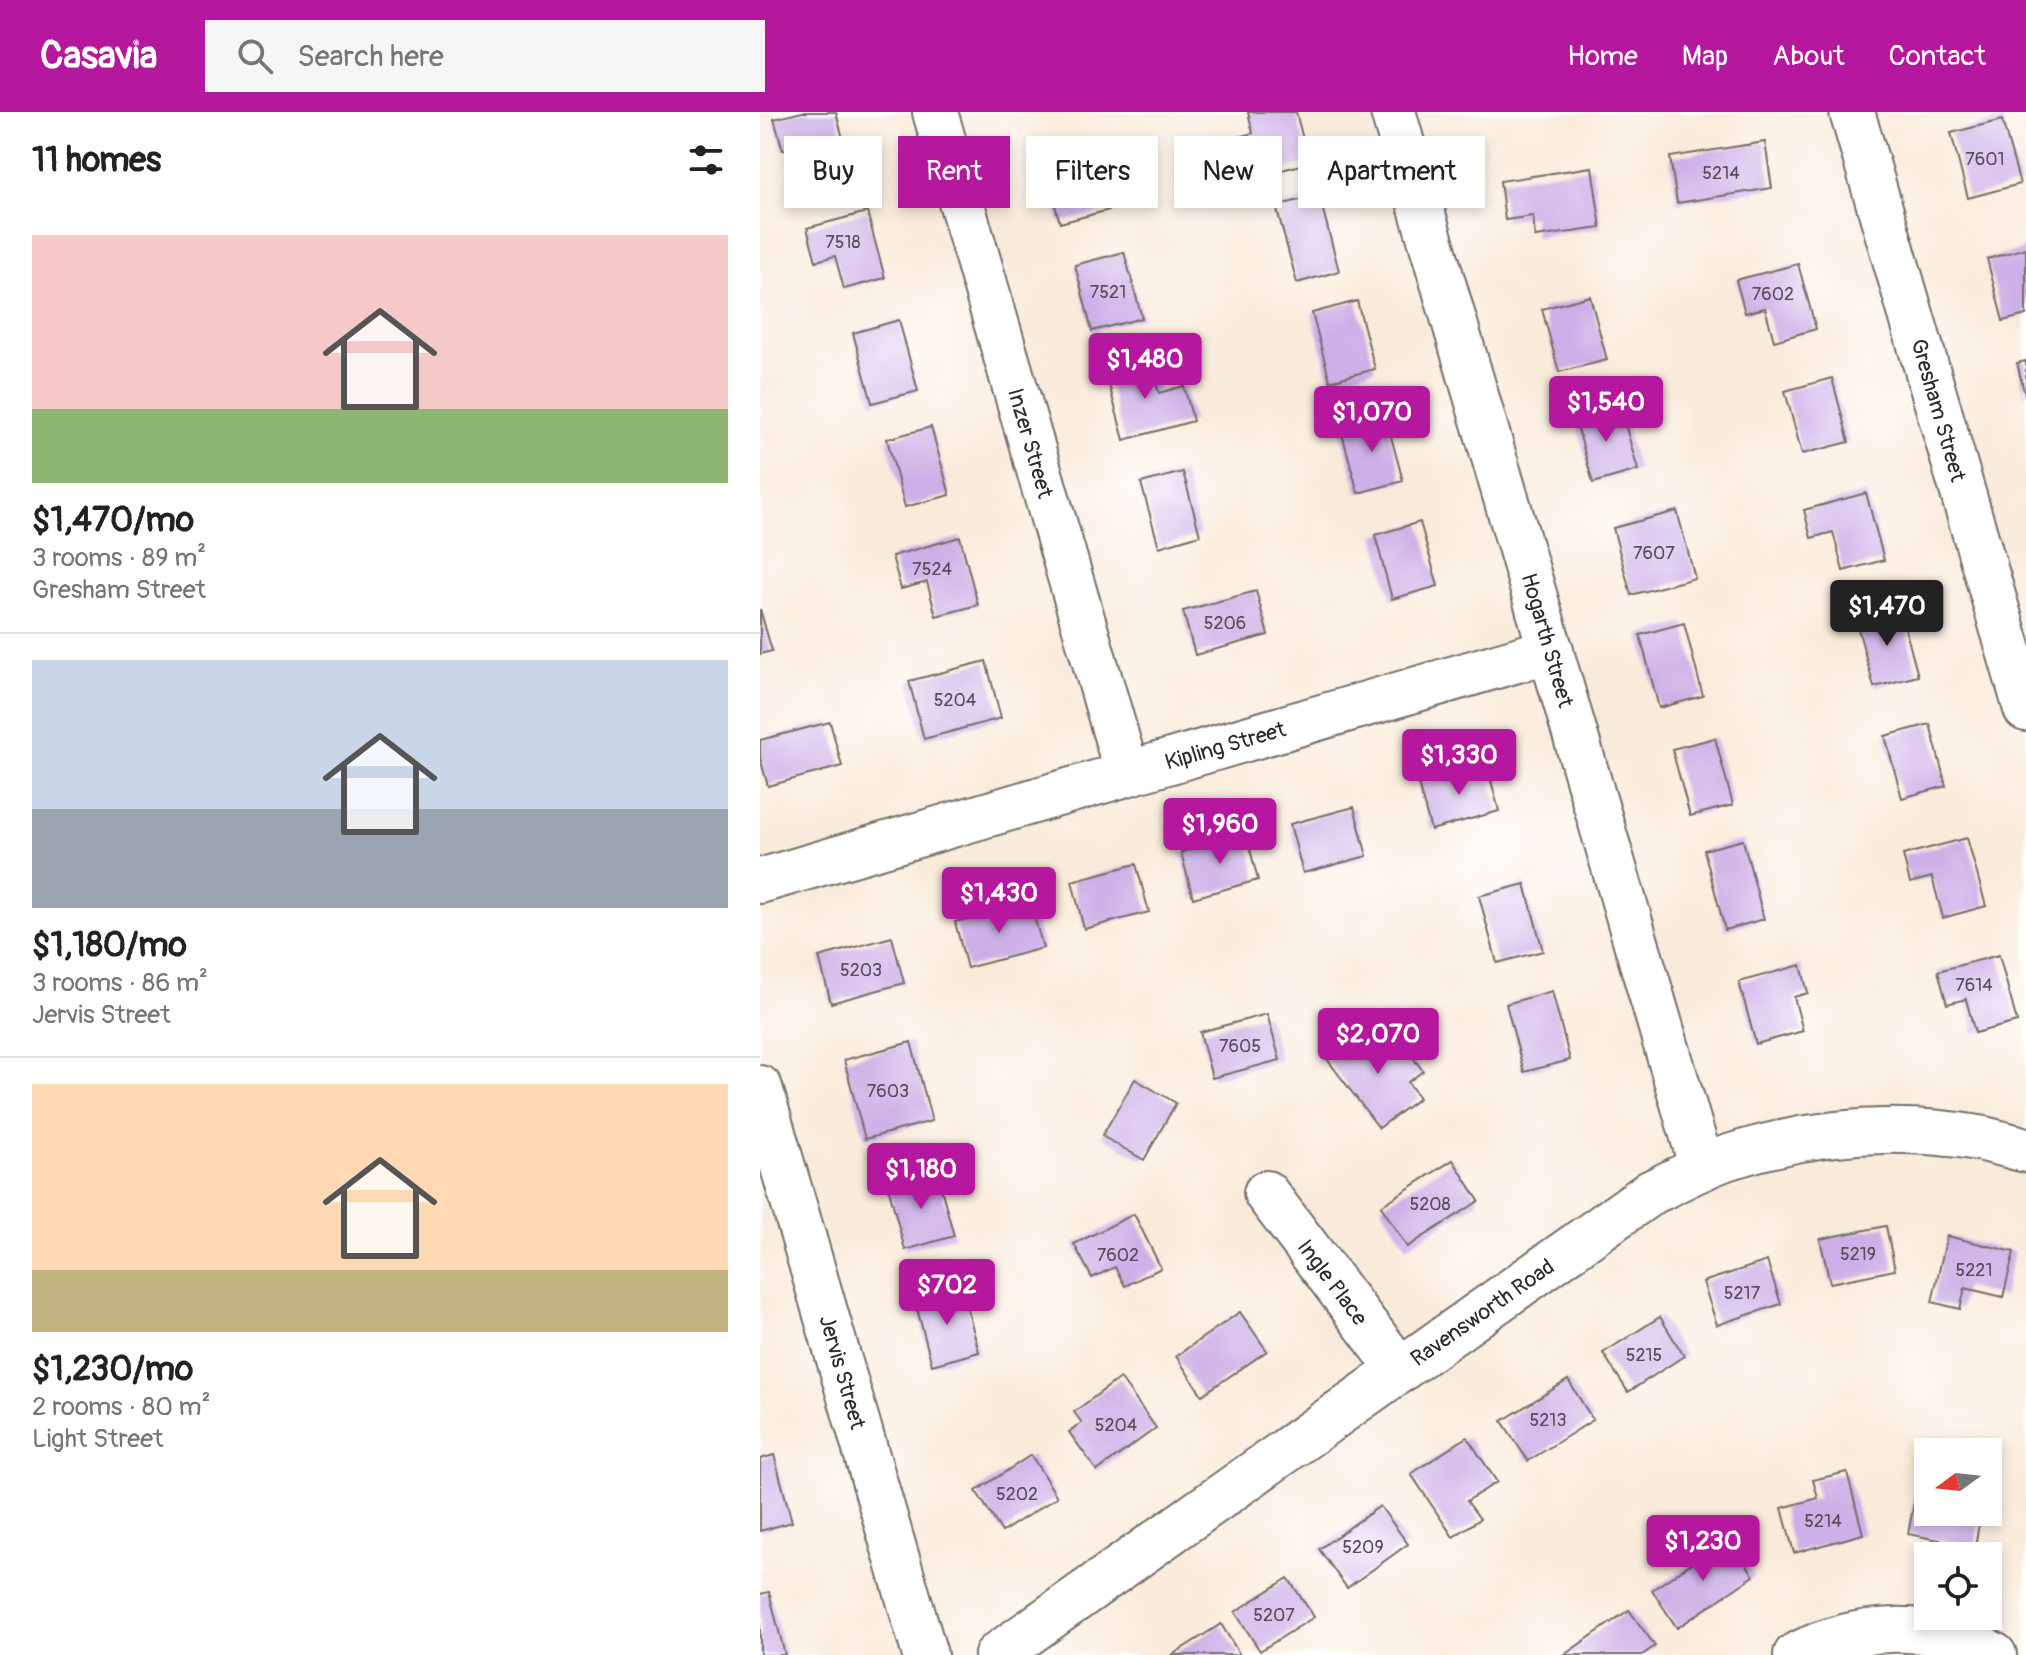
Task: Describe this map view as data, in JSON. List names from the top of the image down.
{
  "streets": {
    "street": [
      "Gresham Street",
      "Inzer Street",
      "Hogarth Street",
      "Kipling Street",
      "Ingle Place",
      "Ravensworth Road",
      "Jervis Street"
    ]
  },
  "crossings": [
    ["Inzer Street", "Kipling Street"],
    ["Hogarth Street", "Kipling Street"],
    ["Hogarth Street", "Ravensworth Road"],
    ["Ingle Place", "Ravensworth Road"]
  ],
  "house_numbers": [
    "7601",
    "5214",
    "7518",
    "7521",
    "7602",
    "7607",
    "7524",
    "5206",
    "5204",
    "5203",
    "7614",
    "7605",
    "7603",
    "5208",
    "5219",
    "7602",
    "5221",
    "5217",
    "5215",
    "5213",
    "5204",
    "5202",
    "5214",
    "5209",
    "5207"
  ],
  "north": "left",
  "page": {
    "header": "Casavia",
    "search": "Search here",
    "nav": [
      "Home",
      "Map",
      "About",
      "Contact"
    ],
    "heading": "11 homes",
    "chip": [
      "Buy",
      "Rent",
      "Filters",
      "New",
      "Apartment"
    ],
    "list": [
      {
        "name": "$1,470/mo",
        "note": "3 rooms · 89 m² · Gresham Street"
      },
      {
        "name": "$1,180/mo",
        "note": "3 rooms · 86 m² · Jervis Street"
      },
      {
        "name": "$1,230/mo",
        "note": "2 rooms · 80 m² · Light Street"
      }
    ],
    "price": [
      "$1,480",
      "$1,540",
      "$1,070",
      "$1,470",
      "$1,330",
      "$1,960",
      "$1,430",
      "$2,070",
      "$1,180",
      "$702",
      "$1,230"
    ]
  }
}
